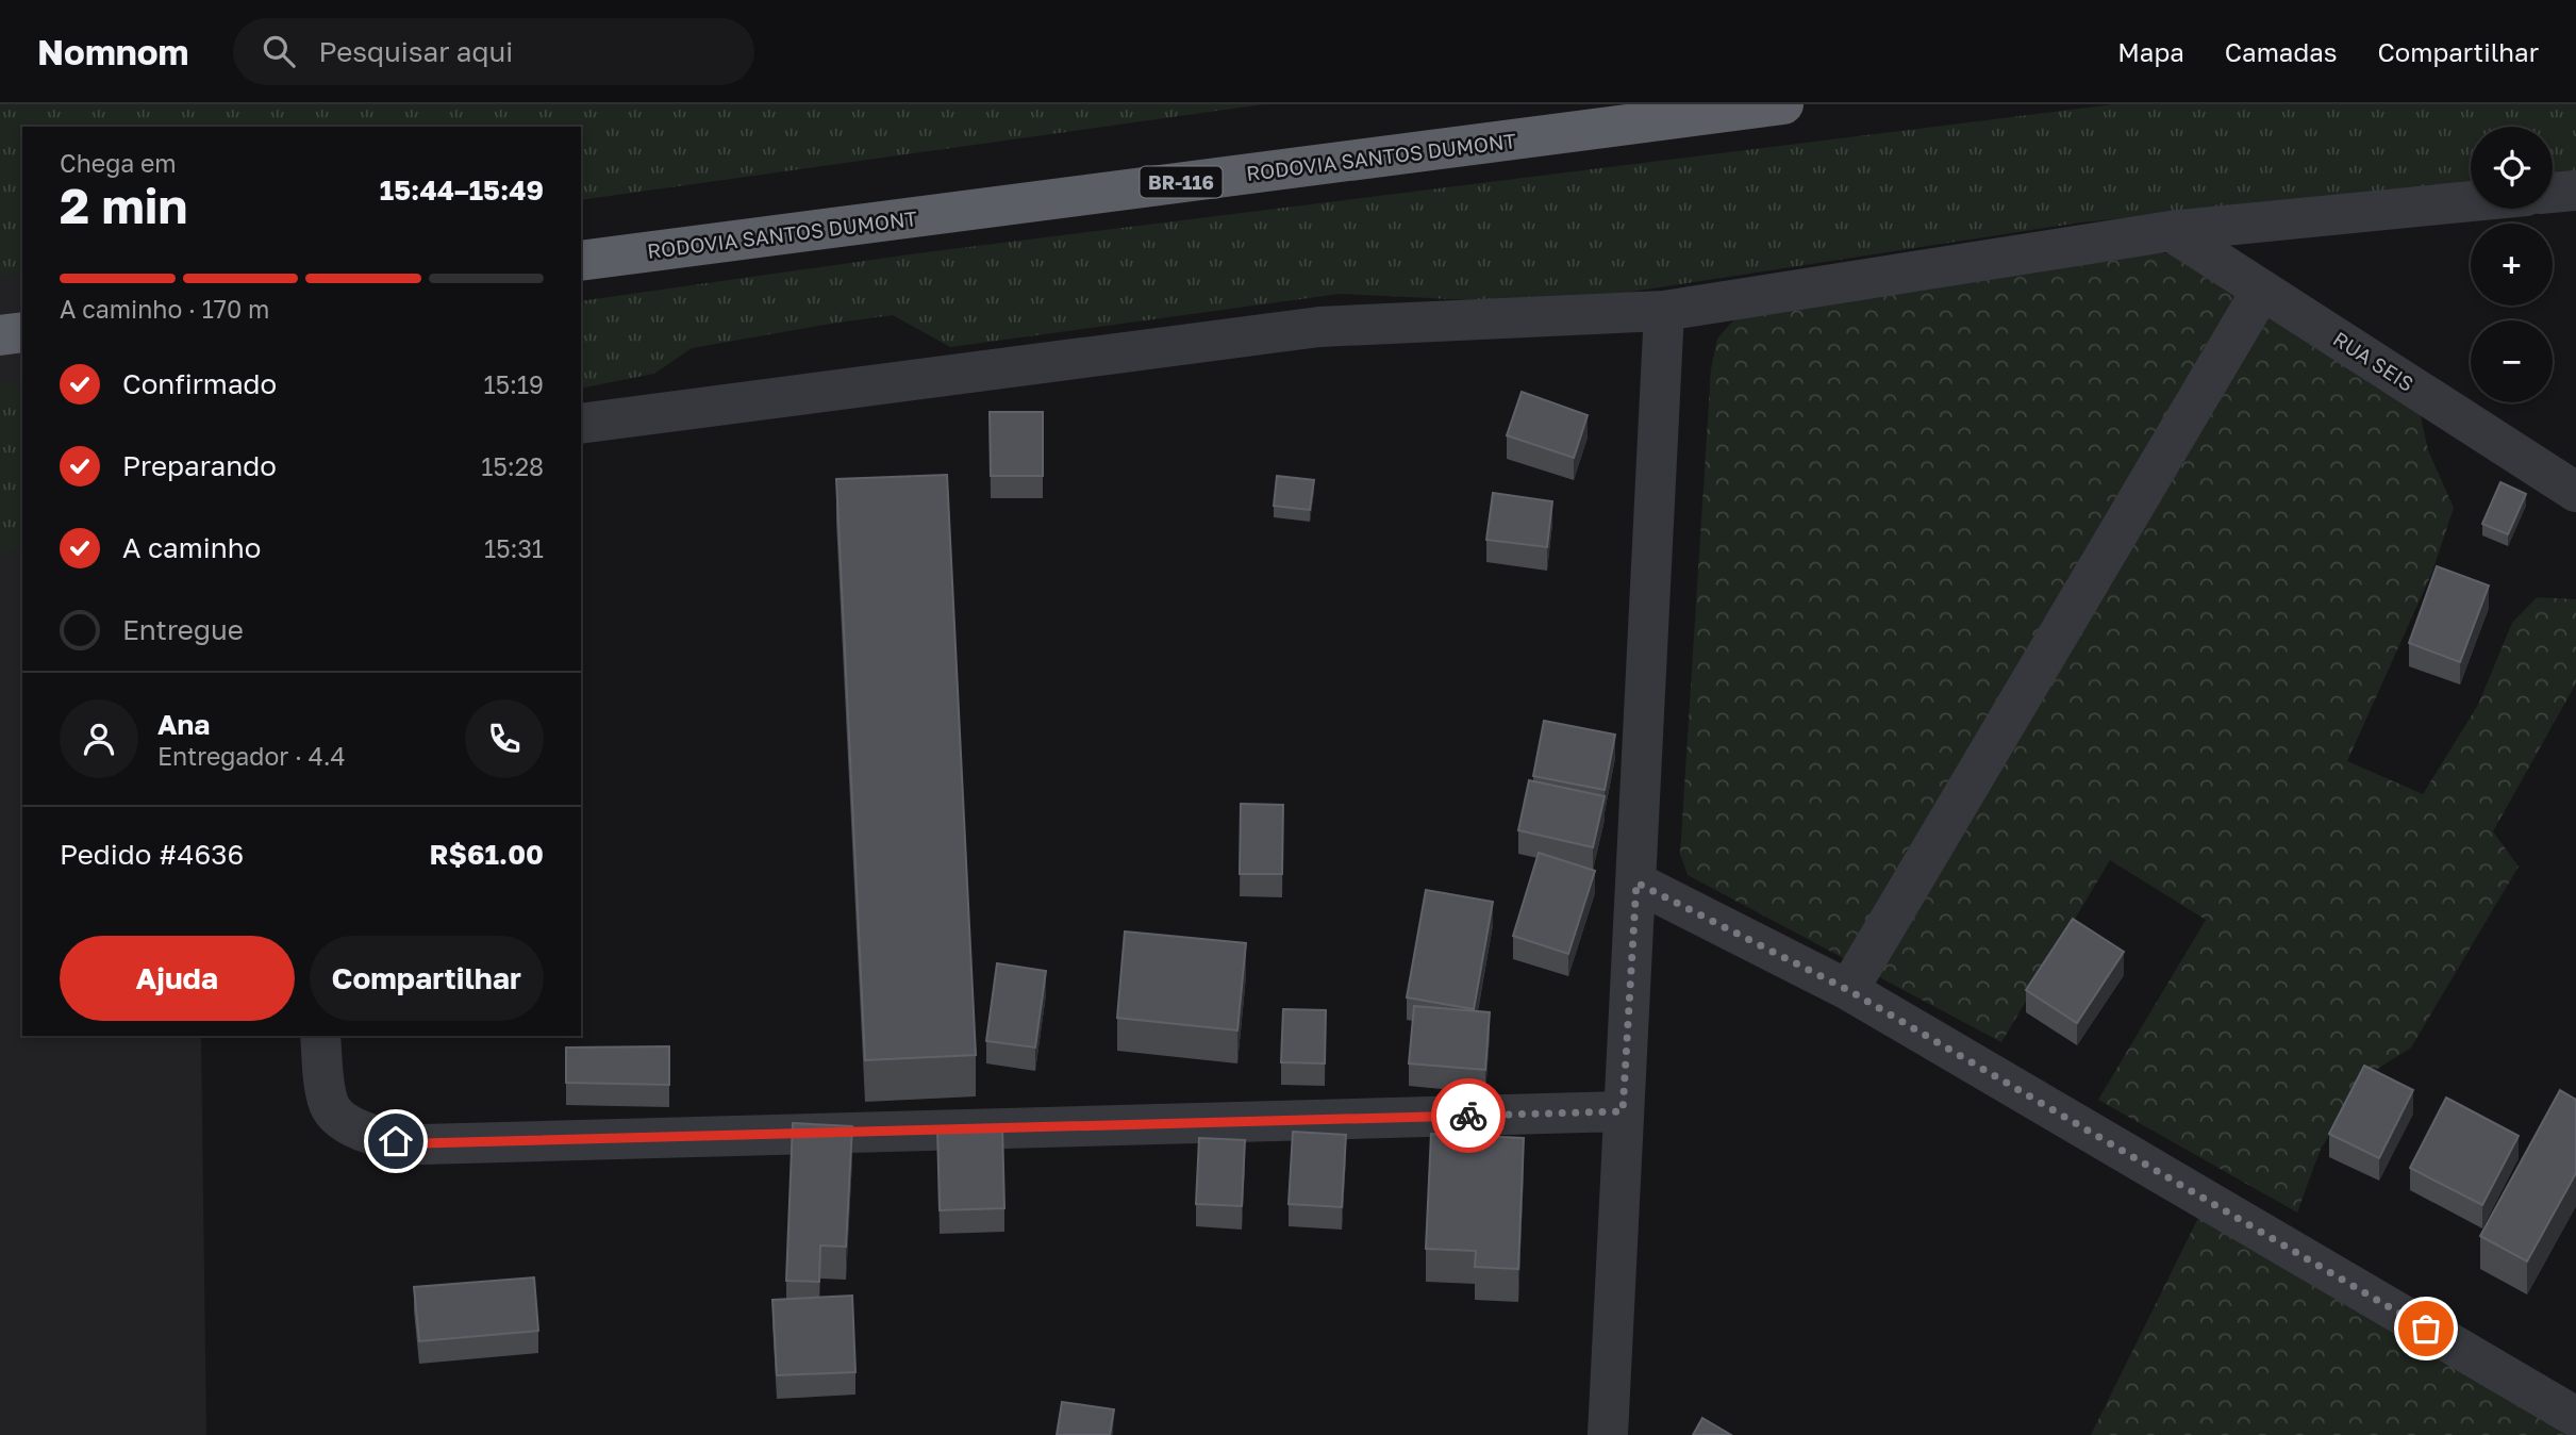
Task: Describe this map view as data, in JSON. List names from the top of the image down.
{
  "streets": {
    "highway": ["RODOVIA SANTOS DUMONT", "BR-116"],
    "street": ["RUA SEIS"]
  },
  "page": {
    "header": "Nomnom",
    "search": "Pesquisar aqui",
    "nav": ["Mapa", "Camadas", "Compartilhar"],
    "map_buttons": ["+", "−"],
    "heading": ["2 min", "Chega em", "15:44–15:49"],
    "panel": [
      "Ana",
      "Entregador · 4.4",
      "Pedido #4636",
      "R$61.00"
    ],
    "bar": "A caminho · 170 m",
    "list": [
      ["Confirmado", "15:19"],
      ["Preparando", "15:28"],
      ["A caminho", "15:31"],
      "Entregue"
    ],
    "buttons": ["Ajuda", "Compartilhar"]
  }
}
